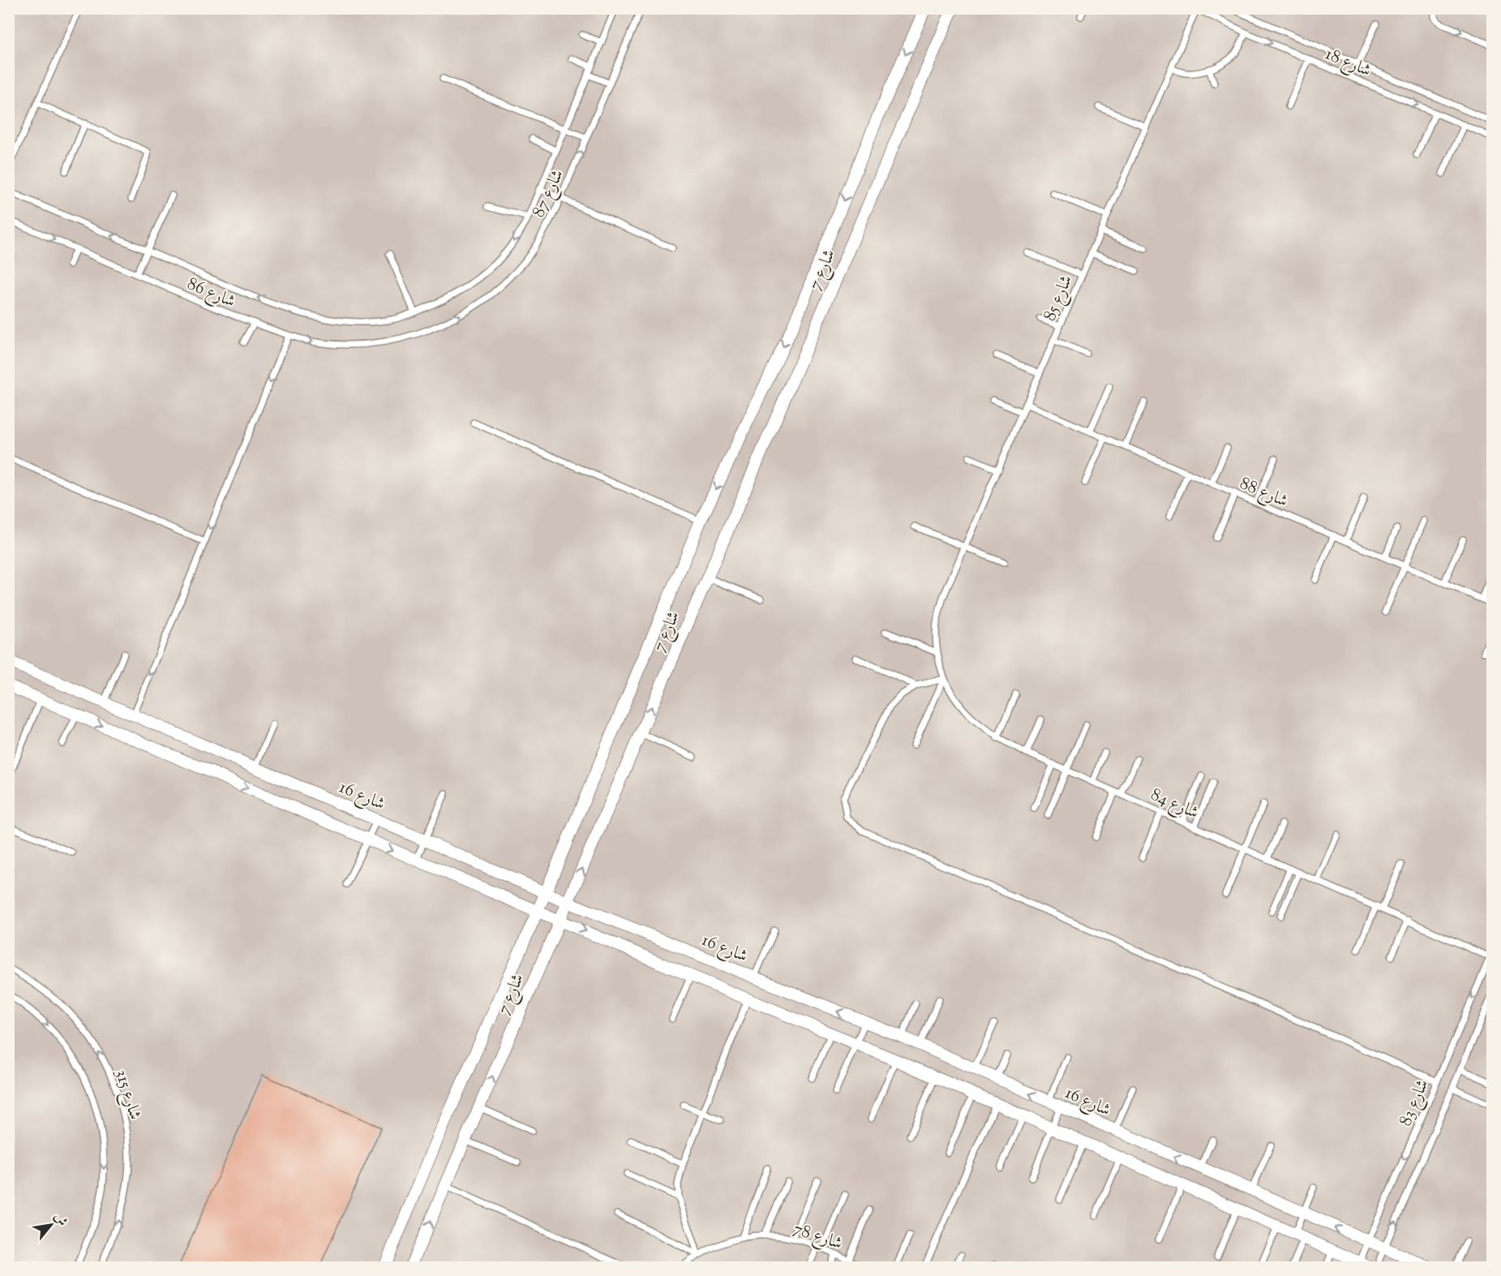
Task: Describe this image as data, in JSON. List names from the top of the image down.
{
  "streets": {
    "street": ["شارع 7", "شارع 16"],
    "lane": [
      "شارع 18",
      "شارع 87",
      "شارع 86",
      "شارع 85",
      "شارع 88",
      "شارع 84",
      "شارع 315",
      "شارع 83",
      "شارع 78"
    ]
  },
  "crossings": [
    ["شارع 18", "شارع 85"],
    ["شارع 87", "شارع 86"],
    ["شارع 7", "شارع 16"],
    ["شارع 85", "شارع 88"],
    ["شارع 85", "شارع 84"],
    ["شارع 16", "شارع 83"],
    ["شارع 84", "شارع 83"]
  ],
  "north": "top right"
}
